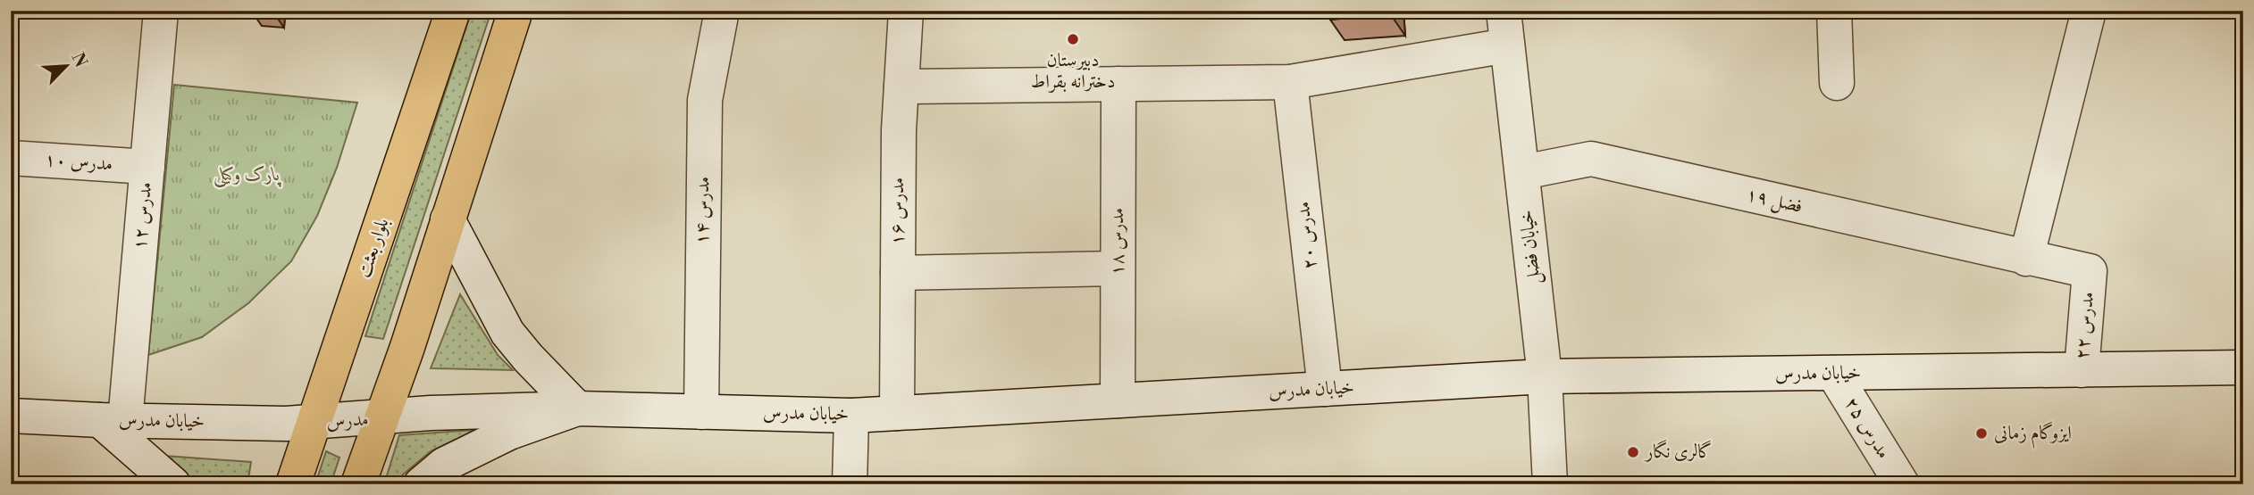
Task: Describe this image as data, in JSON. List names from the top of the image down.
{
  "streets": {
    "main road": ["بلوار بعثت"],
    "street": [
      "مدرس ۱۰",
      "فضل ۱۹",
      "مدرس ۱۴",
      "مدرس ۱۶",
      "مدرس ۱۲",
      "مدرس ۲۰",
      "مدرس ۱۸",
      "خیابان فضل",
      "مدرس ۲۲",
      "خیابان مدرس",
      "مدرس",
      "مدرس ۲۵"
    ]
  },
  "crossings": [
    ["مدرس ۱۰", "مدرس ۱۲"],
    ["فضل ۱۹", "خیابان فضل"],
    ["فضل ۱۹", "مدرس ۲۲"],
    ["مدرس ۱۴", "خیابان مدرس"],
    ["مدرس ۱۶", "خیابان مدرس"],
    ["مدرس ۱۲", "خیابان مدرس"],
    ["مدرس ۲۰", "خیابان مدرس"],
    ["مدرس ۱۸", "خیابان مدرس"],
    ["خیابان فضل", "خیابان مدرس"],
    ["بلوار بعثت", "خیابان مدرس"],
    ["بلوار بعثت", "مدرس"],
    ["مدرس ۲۲", "خیابان مدرس"],
    ["خیابان مدرس", "مدرس"],
    ["خیابان مدرس", "مدرس ۲۵"]
  ],
  "parks": ["پارک وکیلی"],
  "places": ["دبیرستان دخترانه بقراط", "ایزوگام زمانی", "گالری نگار"],
  "north": "top right"
}
